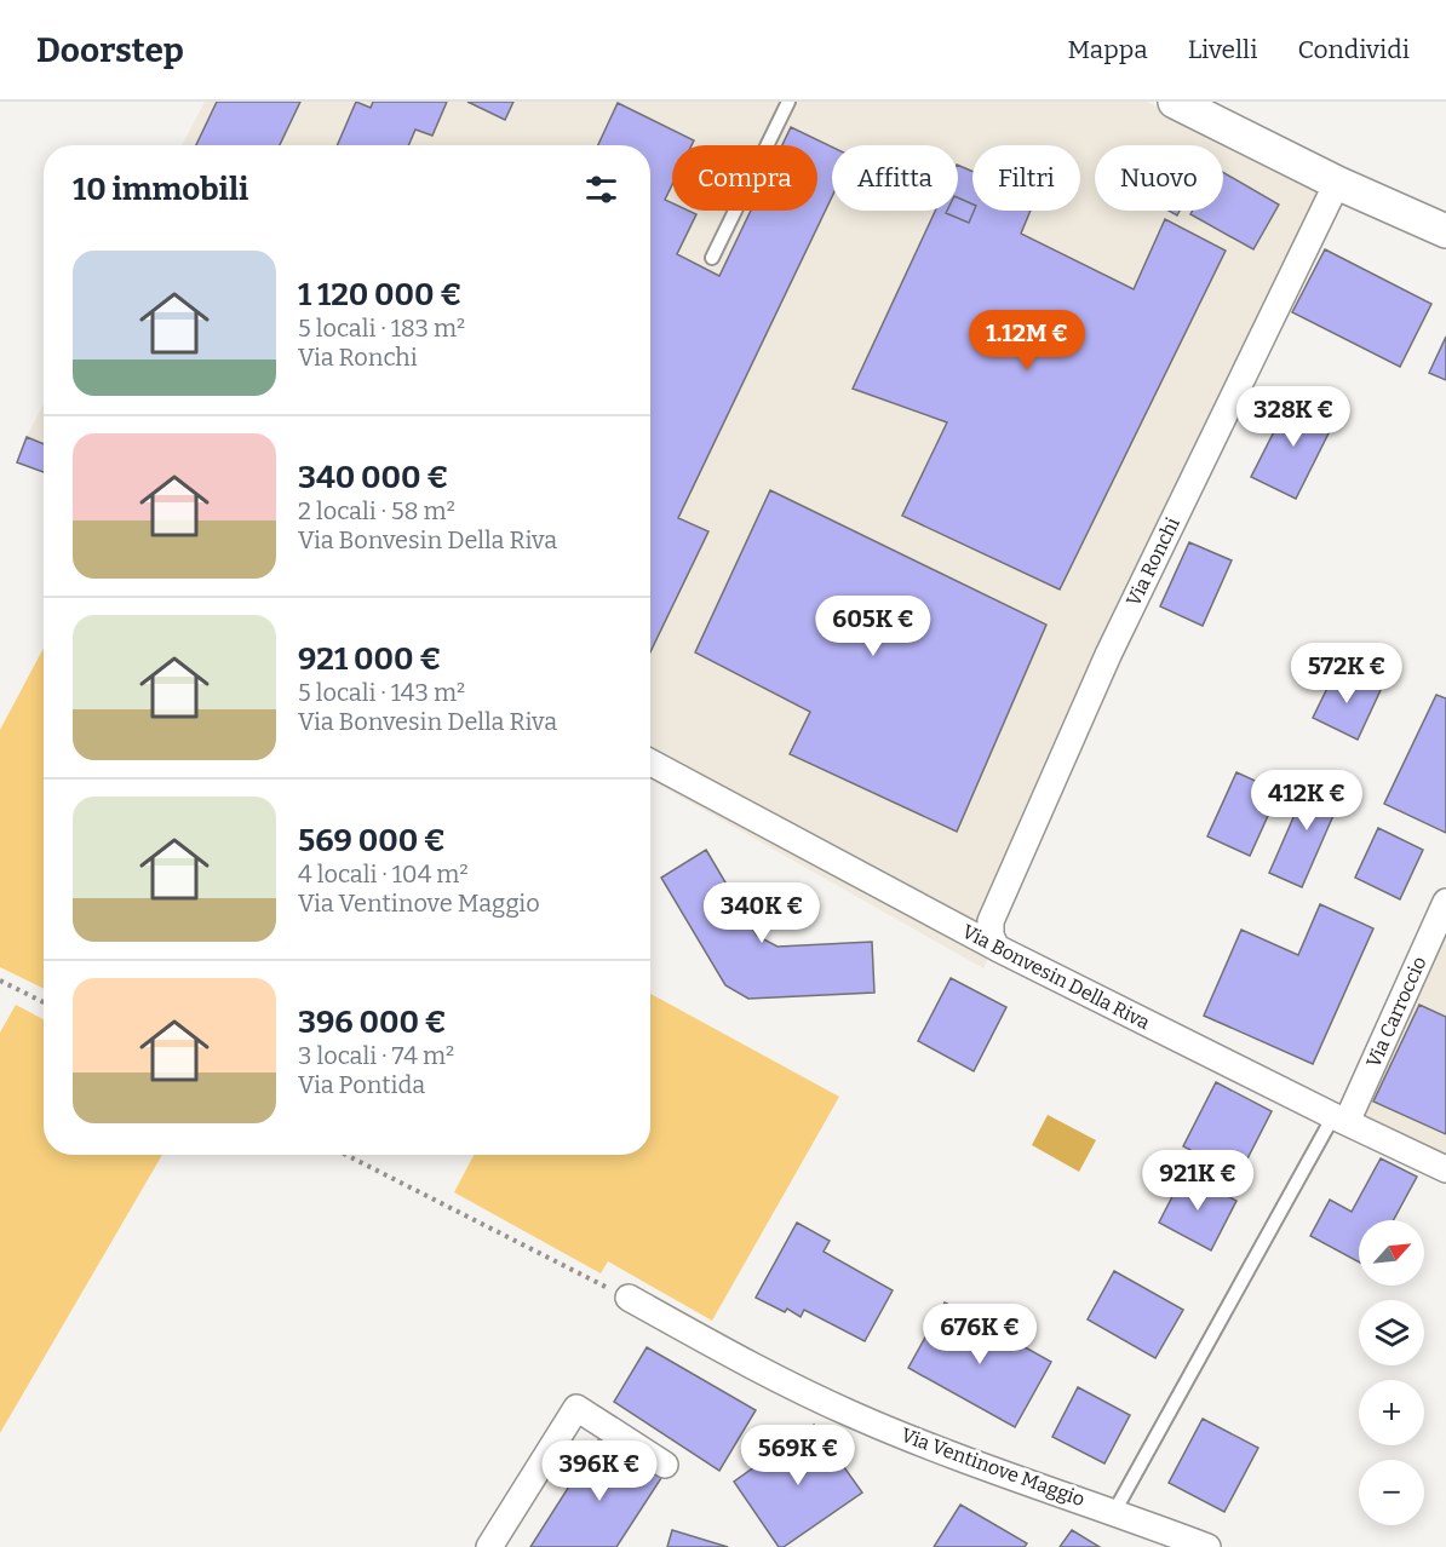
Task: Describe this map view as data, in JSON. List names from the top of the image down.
{
  "streets": {
    "street": [
      "Via Ronchi",
      "Via Bonvesin Della Riva",
      "Via Carroccio",
      "Via Ventinove Maggio"
    ]
  },
  "crossings": [
    ["Via Ronchi", "Via Bonvesin Della Riva"],
    ["Via Bonvesin Della Riva", "Via Carroccio"]
  ],
  "north": "top right",
  "page": {
    "header": "Doorstep",
    "nav": ["Mappa", "Livelli", "Condividi"],
    "chip": [
      "Compra",
      "Affitta",
      "Filtri",
      "Nuovo"
    ],
    "heading": "10 immobili",
    "list": [
      {
        "name": "1 120 000 €",
        "note": "5 locali · 183 m² · Via Ronchi"
      },
      {
        "name": "340 000 €",
        "note": "2 locali · 58 m² · Via Bonvesin Della Riva"
      },
      {
        "name": "921 000 €",
        "note": "5 locali · 143 m² · Via Bonvesin Della Riva"
      },
      {
        "name": "569 000 €",
        "note": "4 locali · 104 m² · Via Ventinove Maggio"
      },
      {
        "name": "396 000 €",
        "note": "3 locali · 74 m² · Via Pontida"
      }
    ],
    "price": [
      "1.12M €",
      "328K €",
      "605K €",
      "572K €",
      "412K €",
      "340K €",
      "921K €",
      "676K €",
      "569K €",
      "396K €"
    ],
    "map_buttons": ["+", "−"]
  }
}
